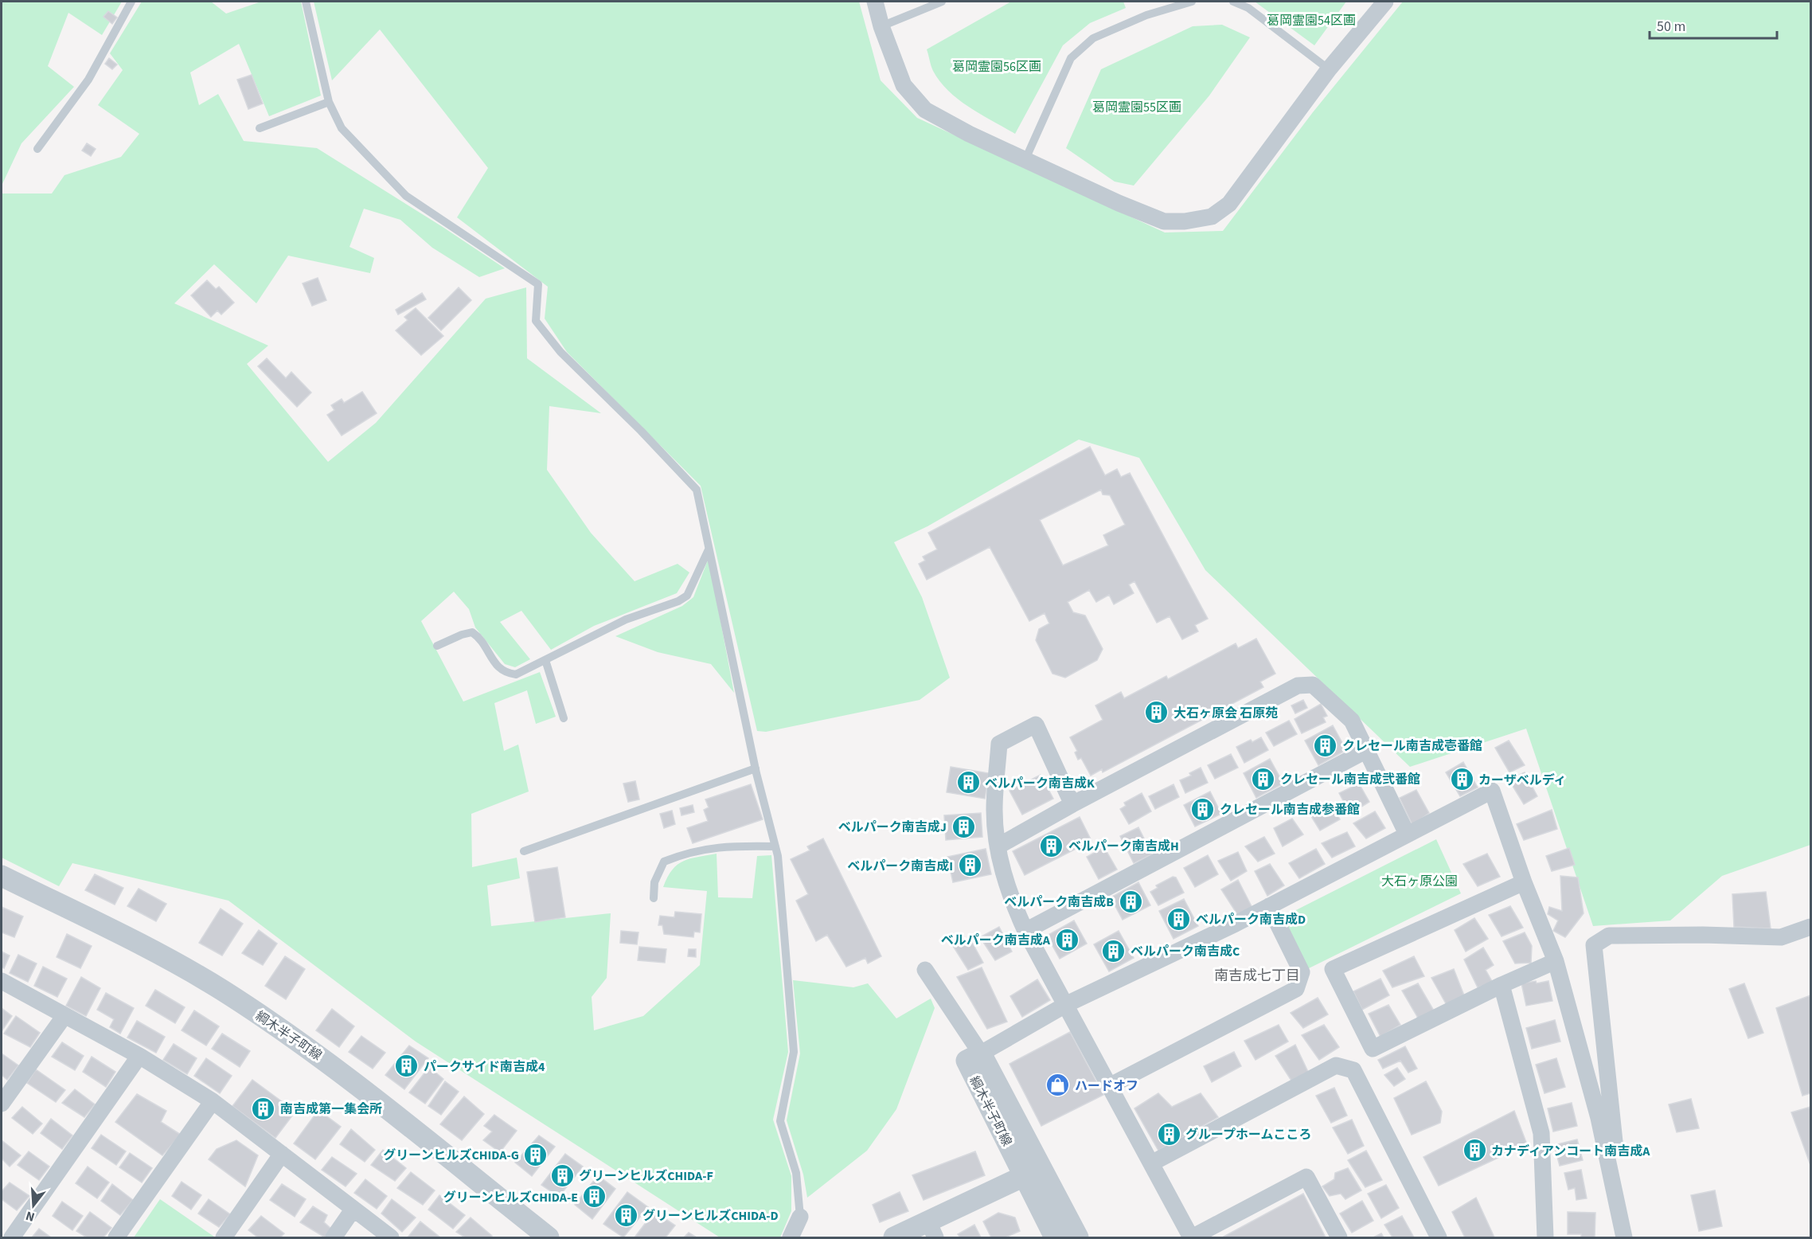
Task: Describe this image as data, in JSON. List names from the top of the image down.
{
  "streets": {
    "street": ["綱木半子町線"]
  },
  "districts": ["南吉成七丁目"],
  "parks": [
    "葛岡霊園54区画",
    "葛岡霊園56区画",
    "葛岡霊園55区画",
    "大石ヶ原公園"
  ],
  "places": {
    "building": [
      "大石ヶ原会 石原苑",
      "クレセール南吉成壱番館",
      "クレセール南吉成弐番館",
      "カーザベルディ",
      "ベルパーク南吉成K",
      "クレセール南吉成参番館",
      "ベルパーク南吉成J",
      "ベルパーク南吉成H",
      "ベルパーク南吉成I",
      "ベルパーク南吉成B",
      "ベルパーク南吉成D",
      "ベルパーク南吉成A",
      "ベルパーク南吉成C",
      "パークサイド南吉成4",
      "南吉成第一集会所",
      "グループホームこころ",
      "カナディアンコート南吉成A",
      "グリーンヒルズCHIDA-G",
      "グリーンヒルズCHIDA-F",
      "グリーンヒルズCHIDA-E",
      "グリーンヒルズCHIDA-D"
    ],
    "shop": ["ハードオフ"]
  },
  "scale_bar": "50 m",
  "north": "bottom"
}
